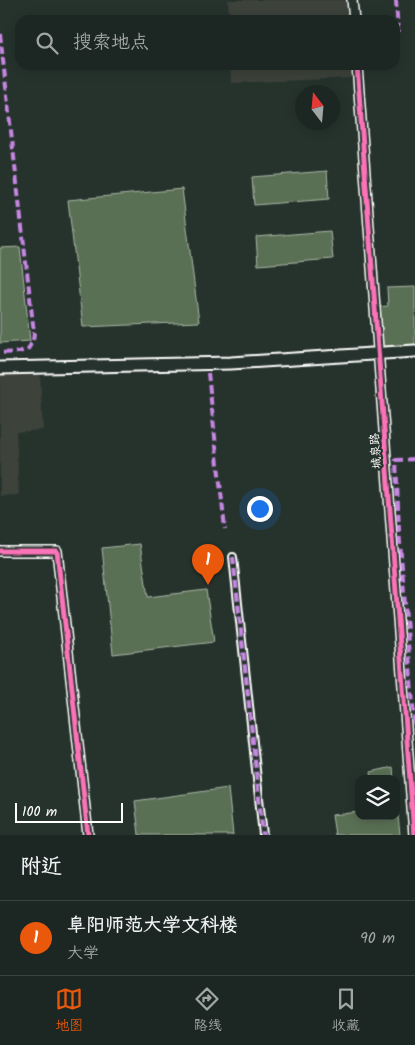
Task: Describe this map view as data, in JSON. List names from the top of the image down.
{
  "streets": {
    "street": ["城泉路"]
  },
  "scale_bar": "100 m",
  "north": "top",
  "page": {
    "search": "搜索地点",
    "pins": "1",
    "scale": "100 m",
    "heading": "附近",
    "list": [
      {
        "mark": "1",
        "name": "阜阳师范大学文科楼",
        "note": "大学",
        "value": "90 m"
      }
    ],
    "nav": ["地图", "路线", "收藏"]
  }
}
